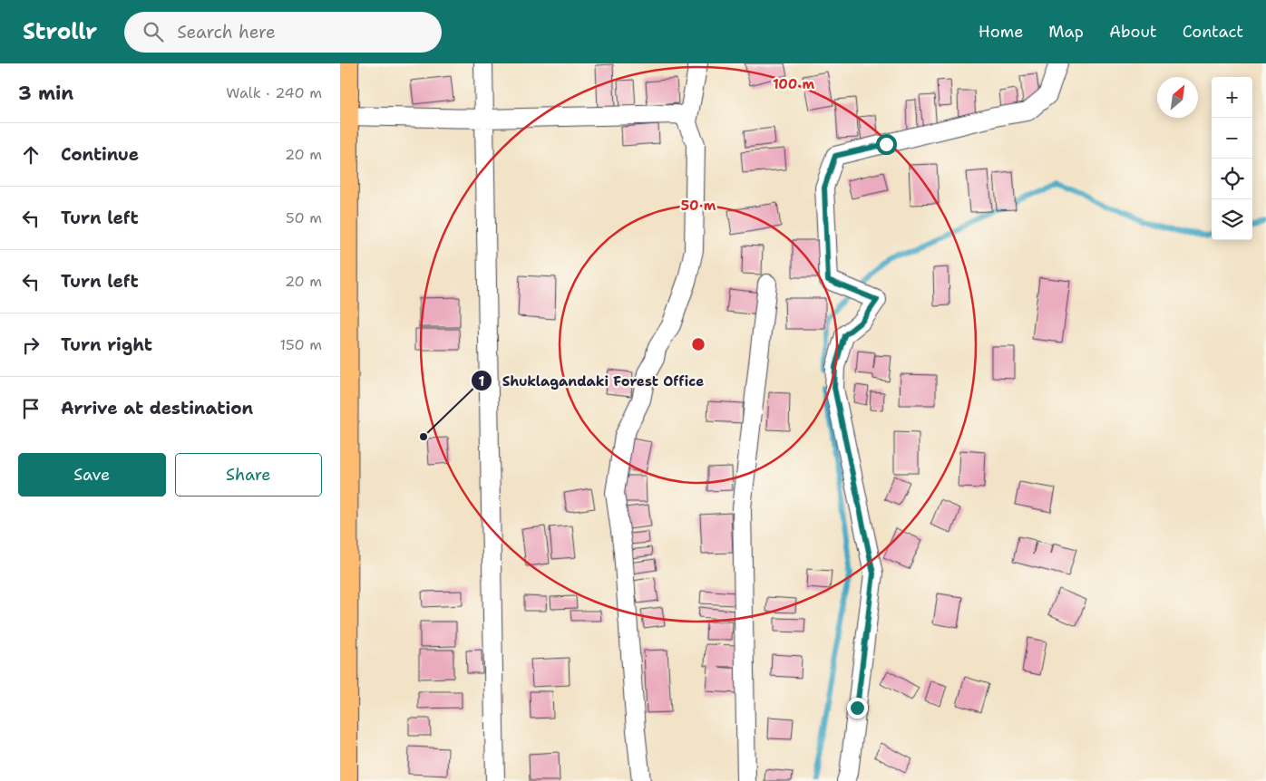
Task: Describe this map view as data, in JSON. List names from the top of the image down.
{
  "places": ["Shuklagandaki Forest Office"],
  "north": "top right",
  "page": {
    "header": "Strollr",
    "search": "Search here",
    "nav": [
      "Home",
      "Map",
      "About",
      "Contact"
    ],
    "heading": ["3 min", "Walk · 240 m"],
    "map_buttons": ["+", "−"],
    "list": [
      ["Continue", "20 m"],
      ["Turn left", "50 m"],
      ["Turn left", "20 m"],
      ["Turn right", "150 m"],
      "Arrive at destination"
    ],
    "buttons": ["Save", "Share"]
  },
  "rings": ["100 m", "50 m"]
}
